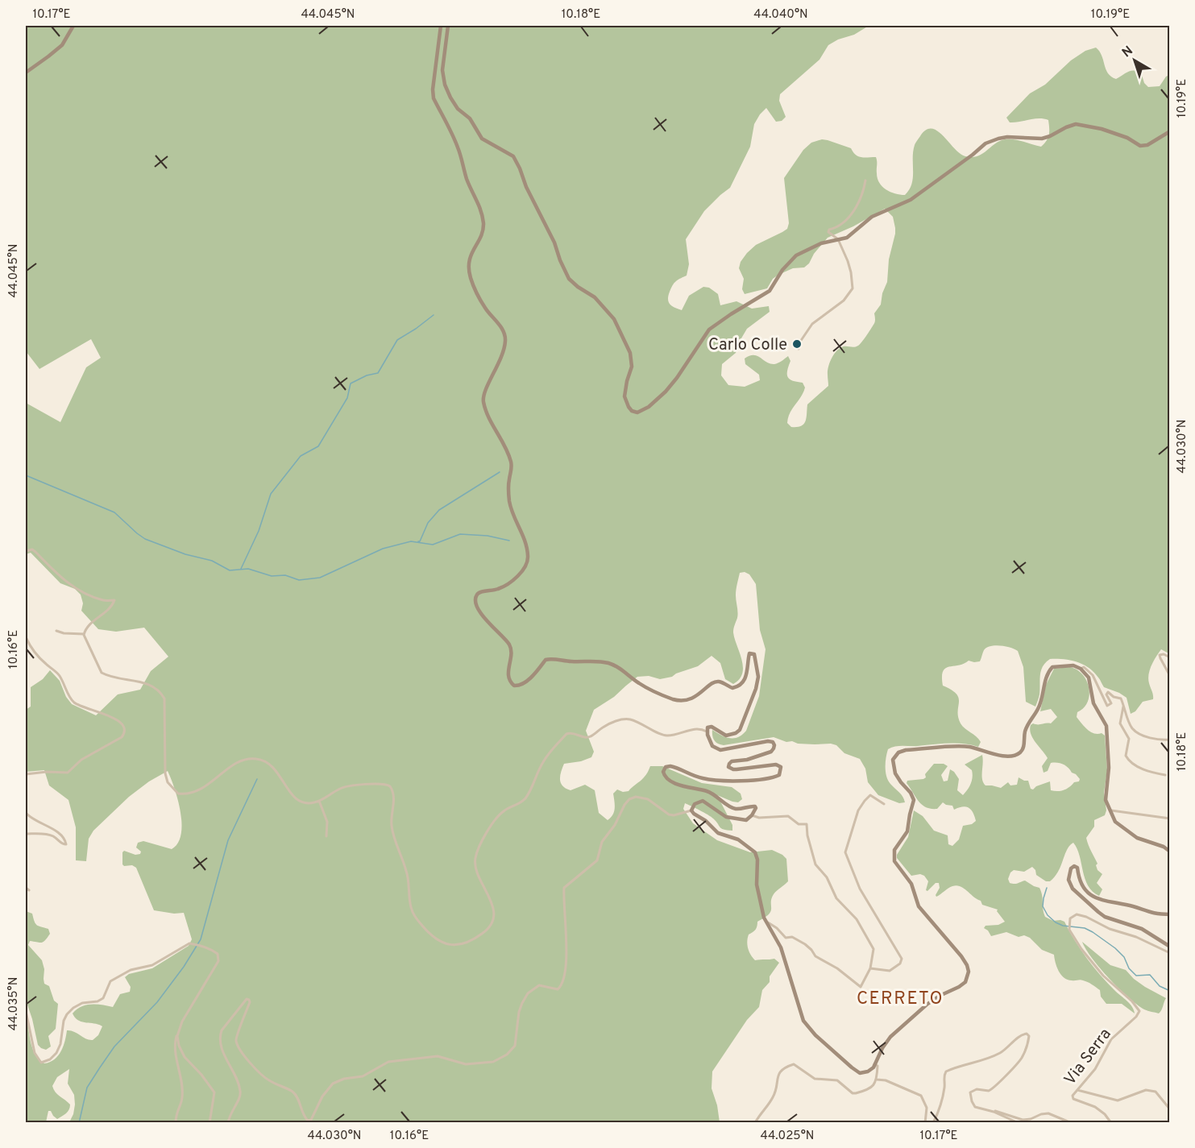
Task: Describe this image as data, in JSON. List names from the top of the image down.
{
  "streets": {
    "street": ["Via Serra"]
  },
  "districts": ["CERRETO"],
  "places": ["Carlo Colle"],
  "north": "top left",
  "coordinates": [
    "10.17°E",
    "44.045°N",
    "10.18°E",
    "44.040°N",
    "10.19°E",
    "44.030°N",
    "10.16°E",
    "44.035°N",
    "44.025°N"
  ]
}
